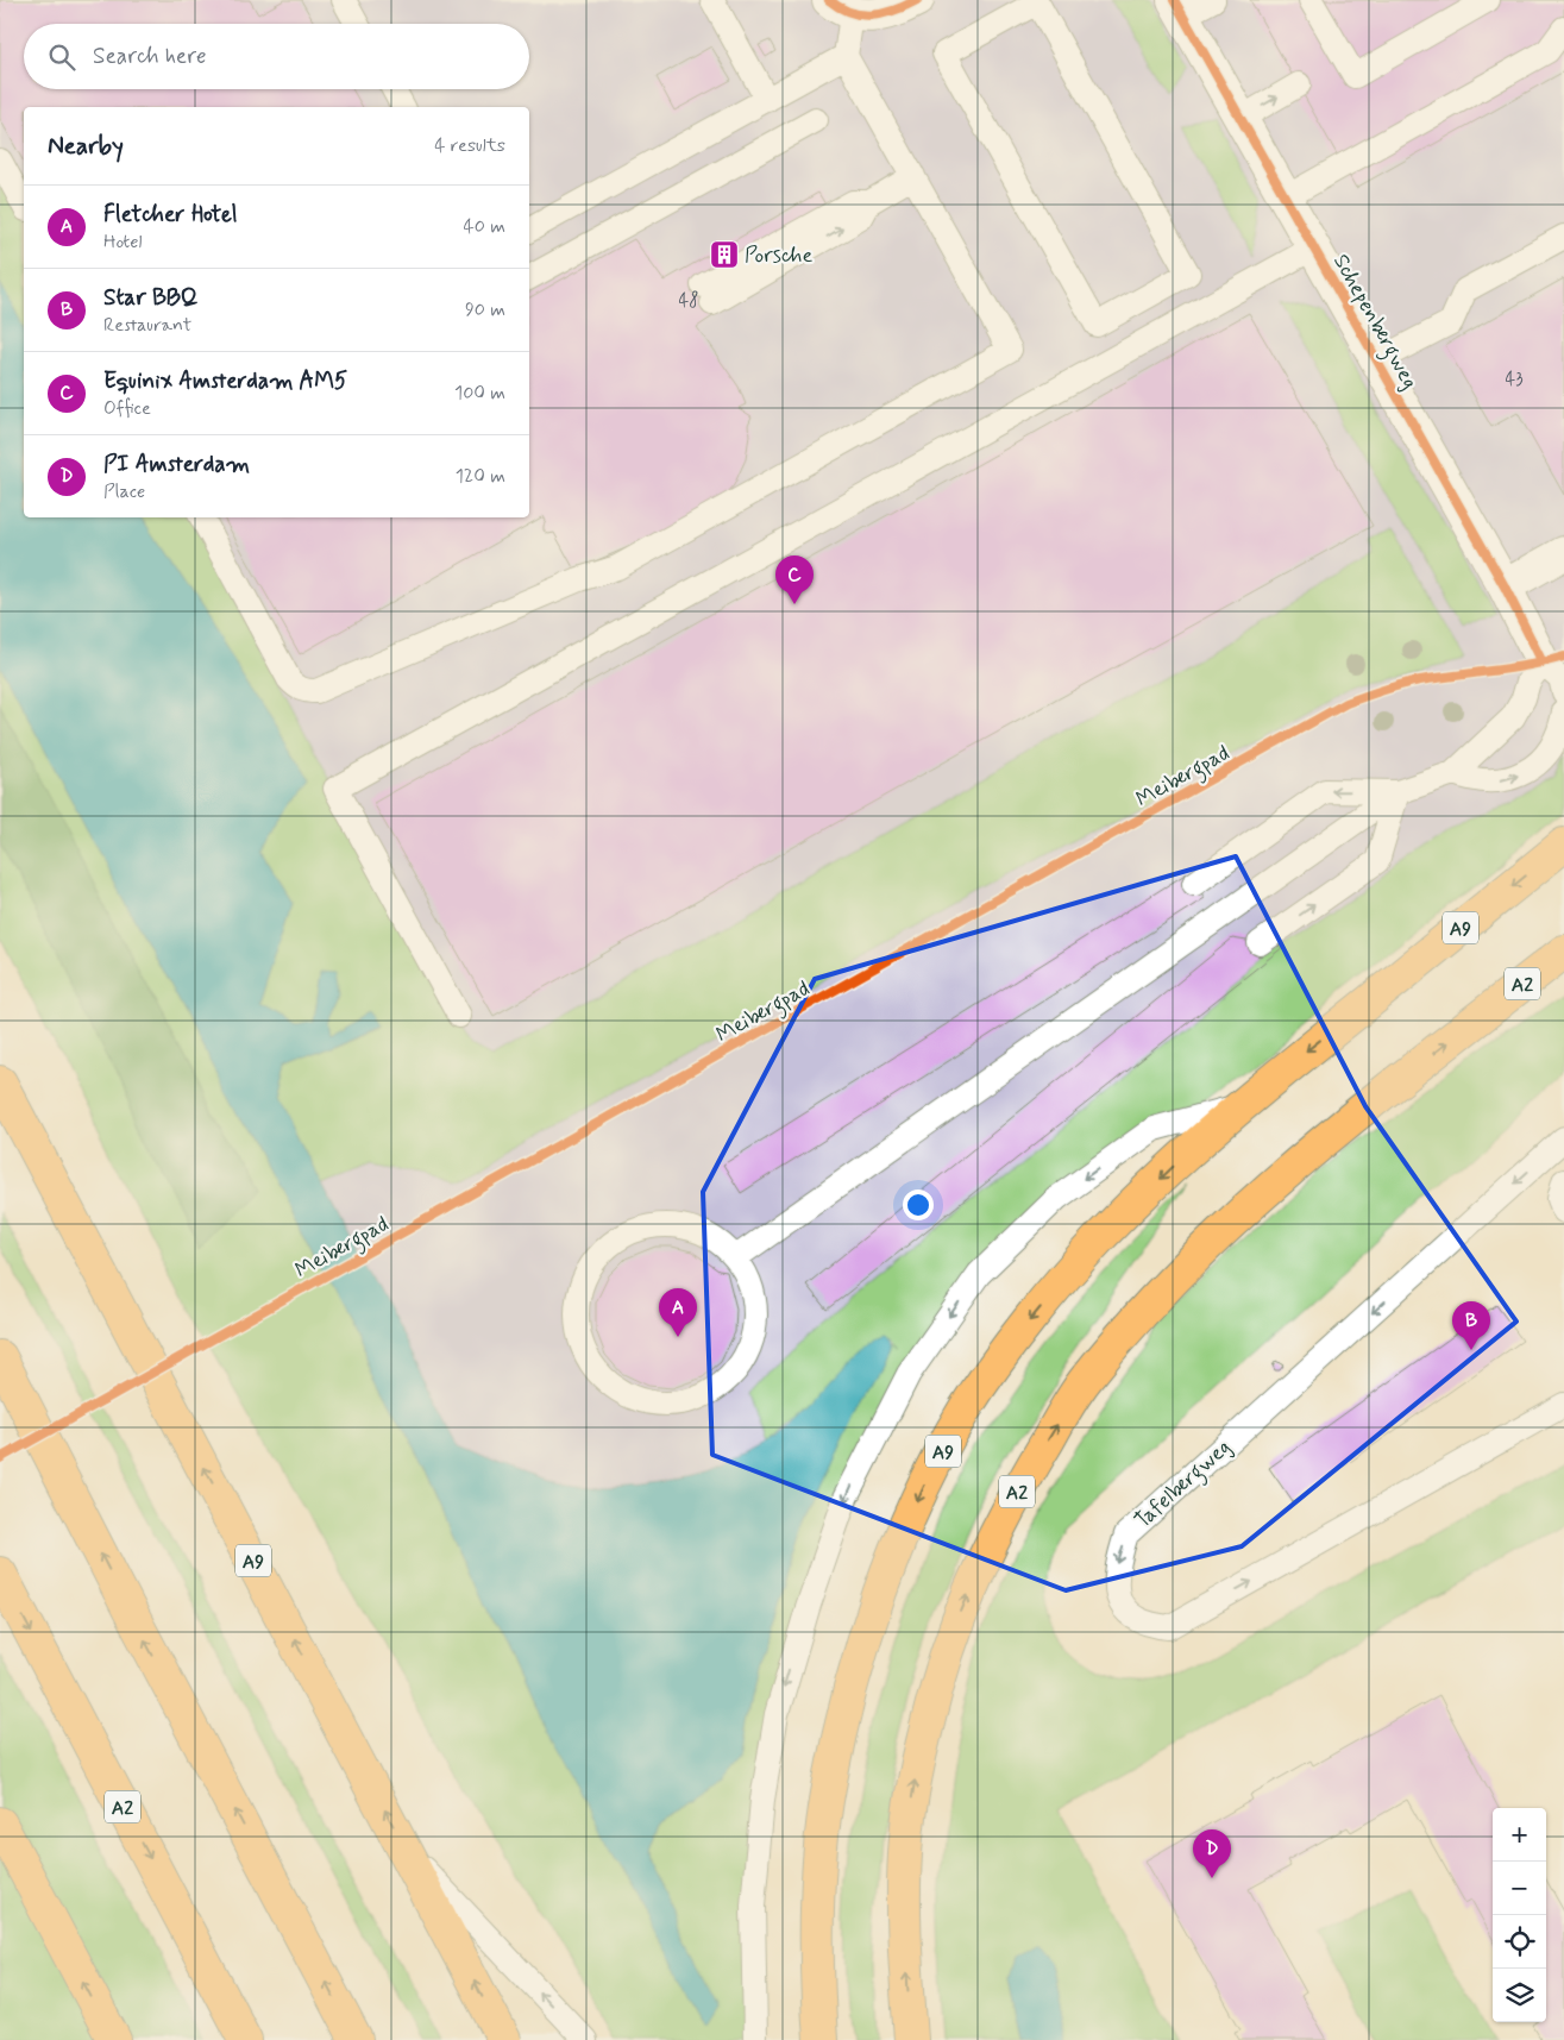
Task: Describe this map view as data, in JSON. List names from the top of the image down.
{
  "streets": {
    "highway": ["A9", "A2"],
    "street": ["Schepenbergweg"],
    "lane": ["Tafelbergweg"],
    "cycle path": ["Meibergpad"]
  },
  "places": {
    "building": ["Porsche"]
  },
  "house_numbers": ["48", "43"],
  "page": {
    "search": "Search here",
    "heading": ["Nearby", "4 results"],
    "list": [
      {
        "mark": "A",
        "name": "Fletcher Hotel",
        "note": "Hotel",
        "value": "40 m"
      },
      {
        "mark": "B",
        "name": "Star BBQ",
        "note": "Restaurant",
        "value": "90 m"
      },
      {
        "mark": "C",
        "name": "Equinix Amsterdam AM5",
        "note": "Office",
        "value": "100 m"
      },
      {
        "mark": "D",
        "name": "PI Amsterdam",
        "note": "Place",
        "value": "120 m"
      }
    ],
    "pins": [
      "C",
      "A",
      "B",
      "D"
    ],
    "map_buttons": ["+", "−"]
  }
}
